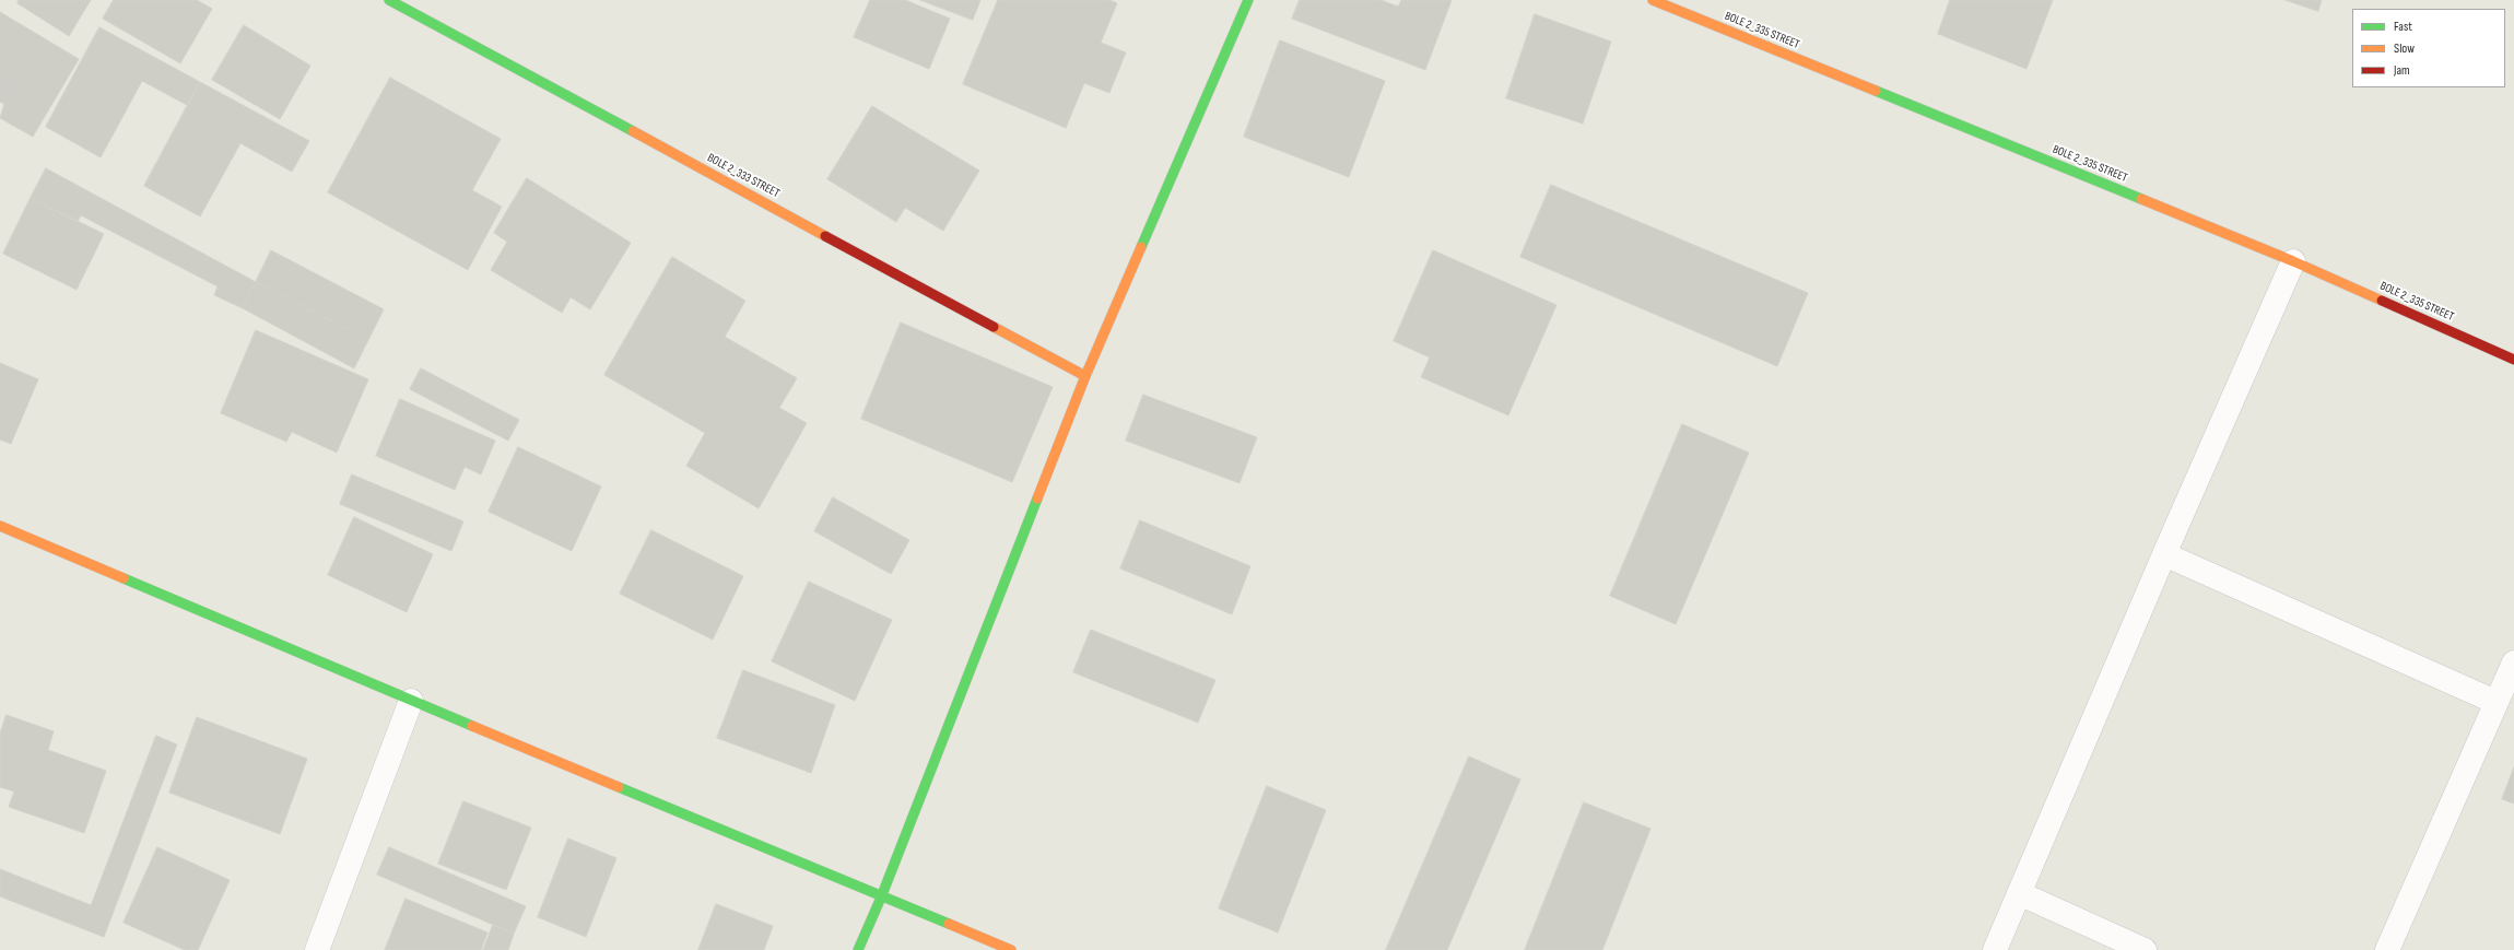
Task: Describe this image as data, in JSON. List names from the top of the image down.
{
  "streets": {
    "street": ["BOLE 2_335 STREET", "BOLE 2_333 STREET"]
  },
  "legend": ["Fast", "Slow", "Jam"]
}
